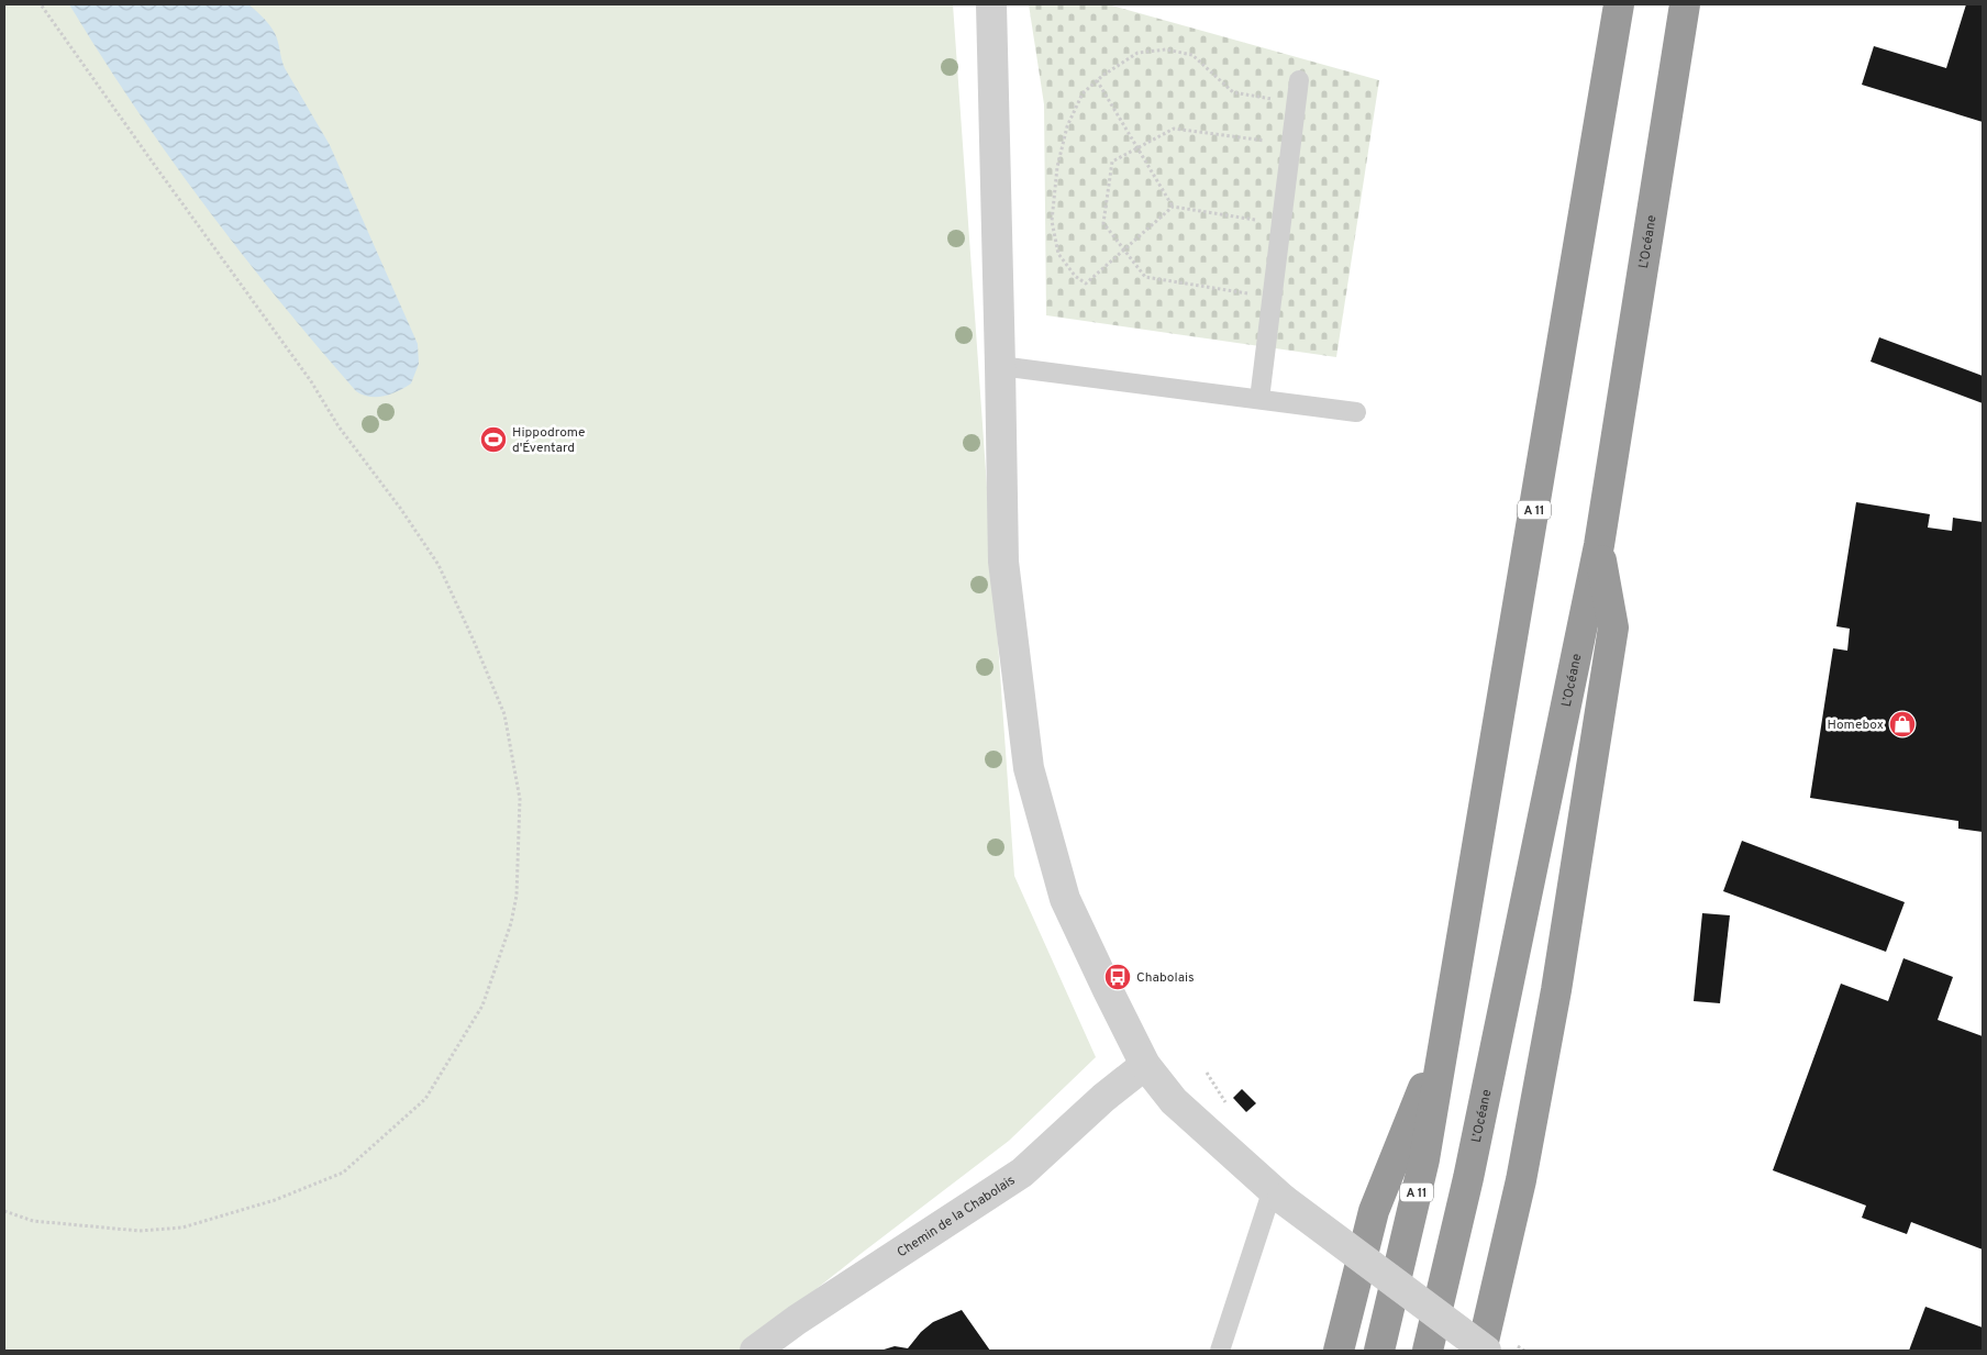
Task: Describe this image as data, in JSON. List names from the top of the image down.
{
  "streets": {
    "highway": ["L’Océane", "A 11"],
    "street": ["Chemin de la Chabolais"]
  },
  "places": {
    "sports": ["Hippodrome d'Éventard"],
    "shop": ["Homebox"],
    "bus stop": ["Chabolais"]
  }
}
